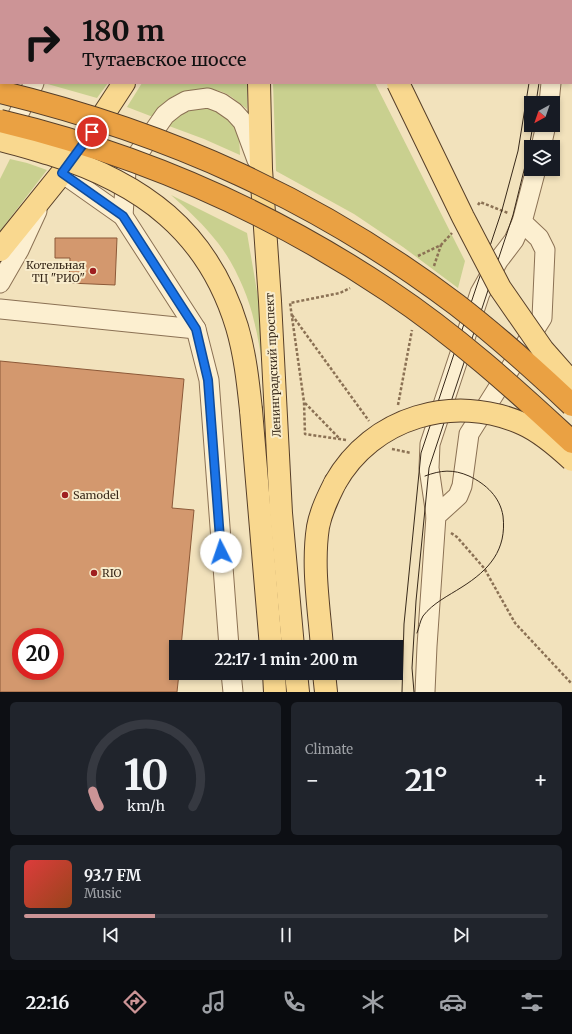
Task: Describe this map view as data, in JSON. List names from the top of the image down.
{
  "streets": {
    "main road": ["Ленинградский проспект"]
  },
  "places": ["Котельная ТЦ \"РИО\"", "Samodel", "RIO"],
  "north": "bottom left",
  "page": {
    "turn": ["180 m", "Тутаевское шоссе"],
    "limit": "20",
    "trip": "22:17 · 1 min · 200 m",
    "tile": "Climate",
    "heat": ["−", "21°", "+"],
    "song": ["93.7 FM", "Music"],
    "tabs": "22:16",
    "gauge": ["10", "km/h"]
  }
}
